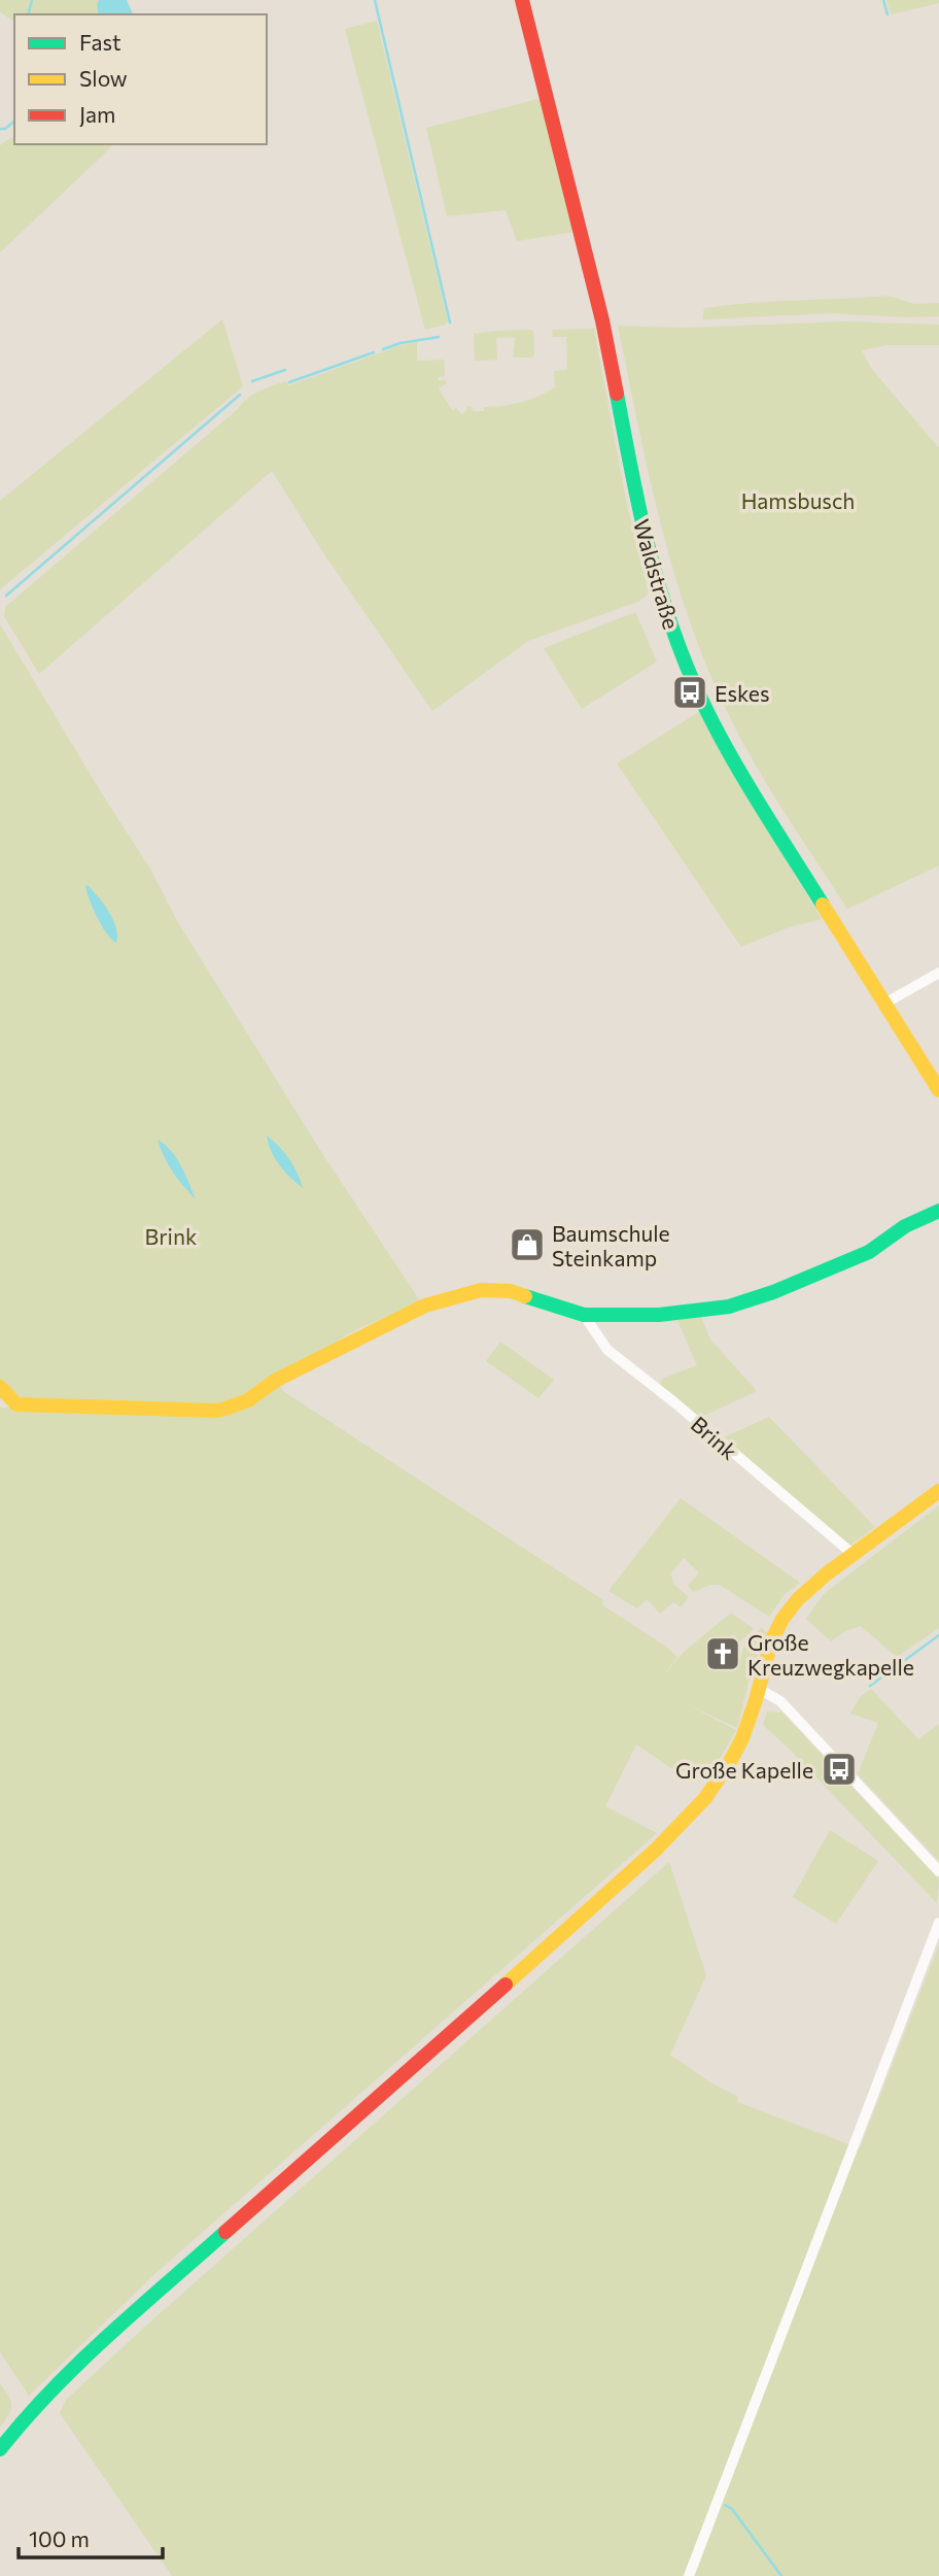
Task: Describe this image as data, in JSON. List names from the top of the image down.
{
  "streets": {
    "street": ["Waldstraße", "Brink"]
  },
  "parks": ["Hamsbusch", "Brink"],
  "places": {
    "bus stop": ["Eskes", "Große Kapelle"],
    "shop": ["Baumschule Steinkamp"],
    "church": ["Große Kreuzwegkapelle"]
  },
  "legend": ["Fast", "Slow", "Jam"],
  "scale_bar": "100 m"
}
